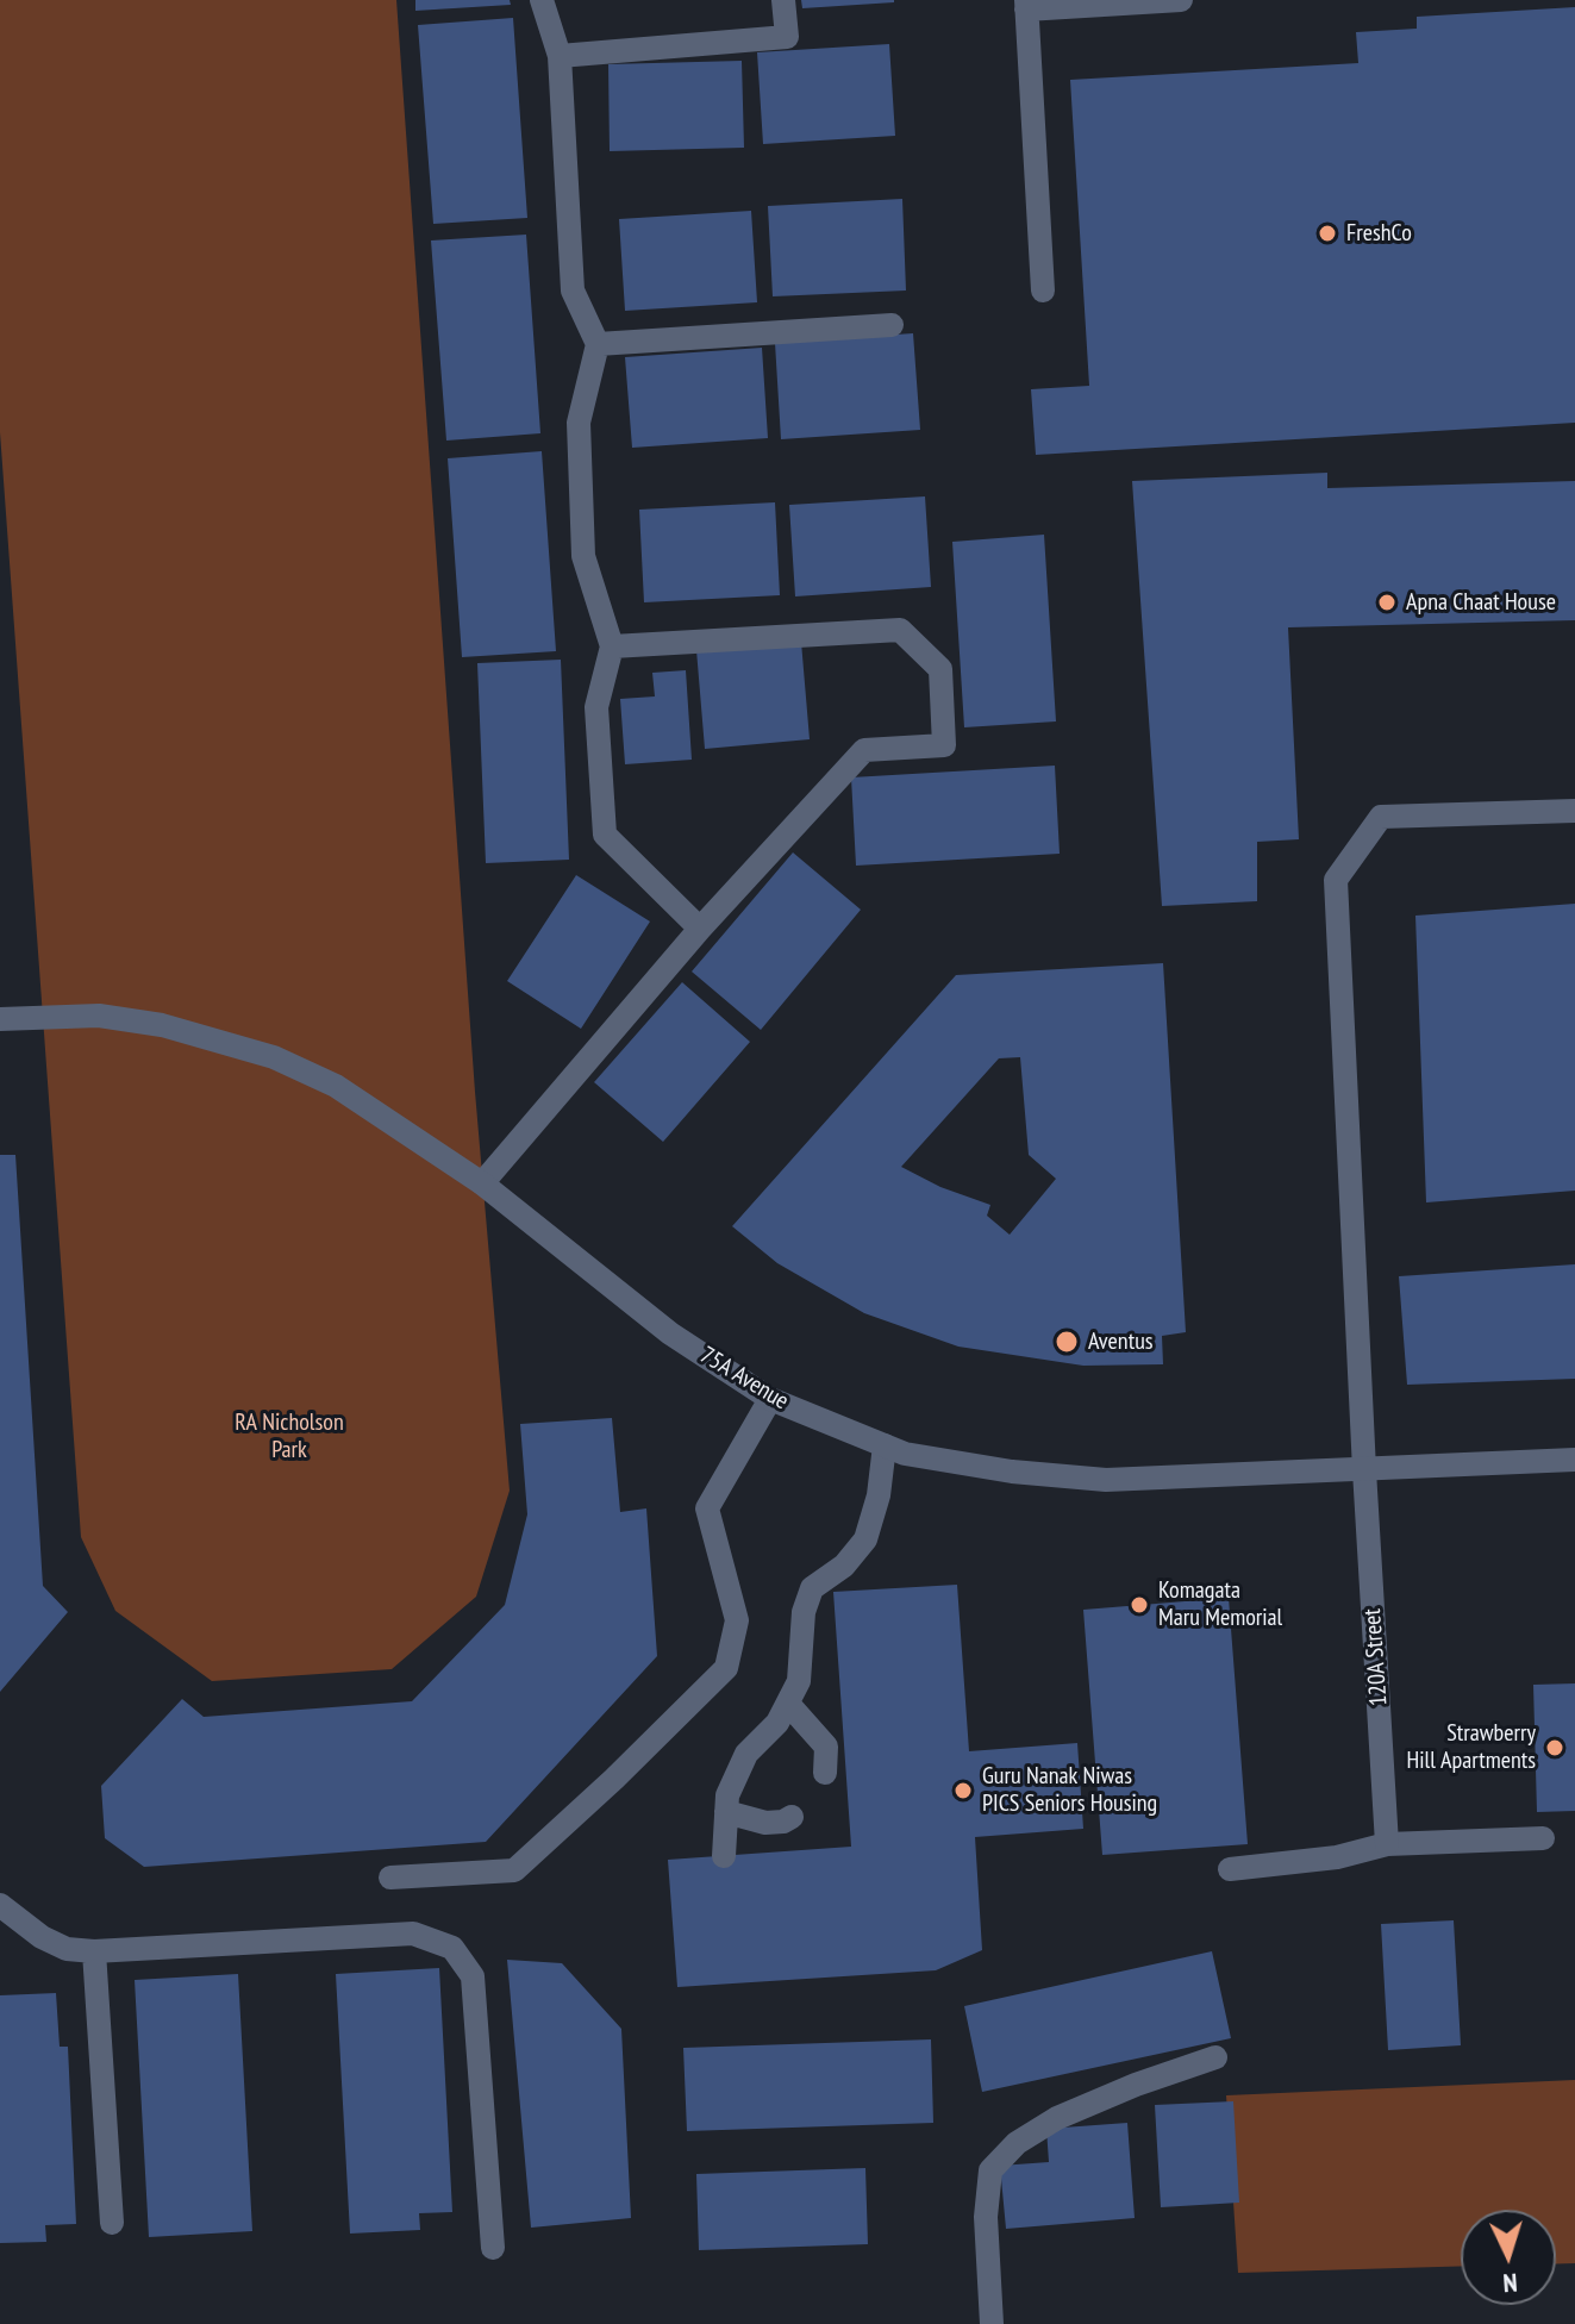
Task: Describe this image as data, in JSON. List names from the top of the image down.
{
  "streets": {
    "street": ["75A Avenue", "120A Street"]
  },
  "crossings": [
    ["75A Avenue", "120A Street"]
  ],
  "parks": ["RA Nicholson Park"],
  "places": [
    "FreshCo",
    "Apna Chaat House",
    "Aventus",
    "Komagata Maru Memorial",
    "Strawberry Hill Apartments",
    "Guru Nanak Niwas PICS Seniors Housing"
  ],
  "north": "bottom"
}
